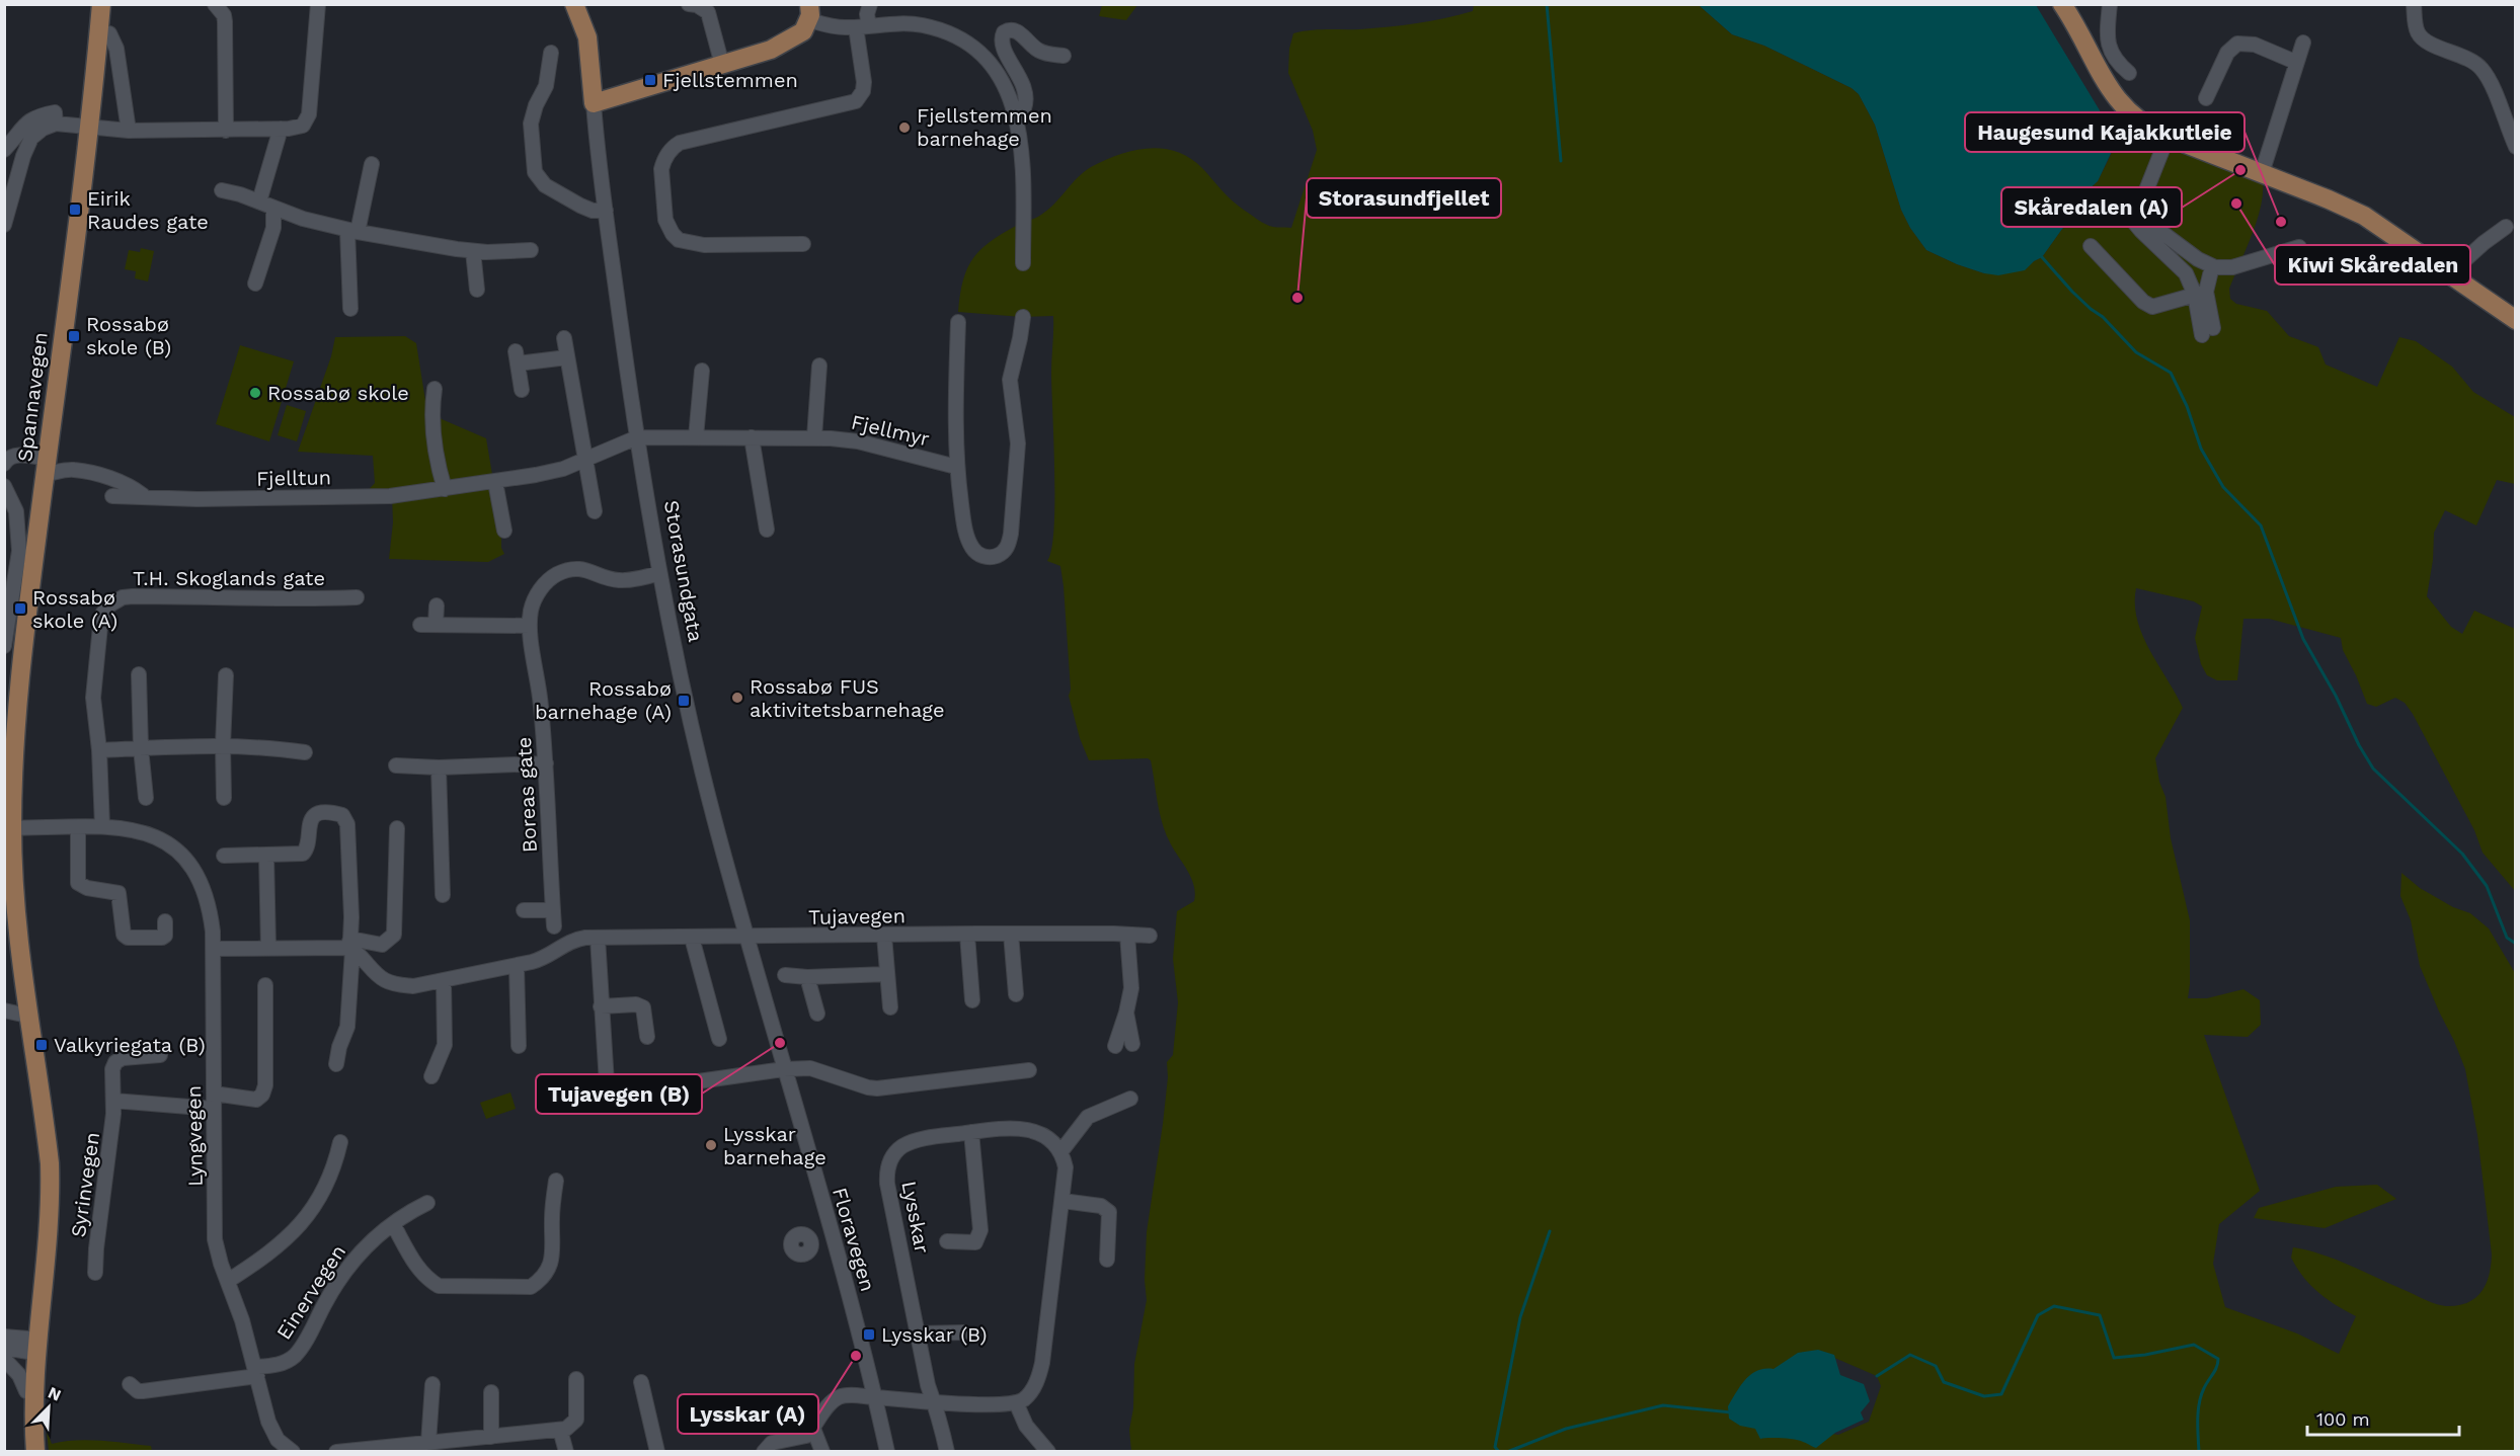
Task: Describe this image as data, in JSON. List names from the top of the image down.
{
  "streets": {
    "main road": ["Spannavegen", "Storasundgata"],
    "street": [
      "Fjellmyr",
      "Fjelltun",
      "T.H. Skoglands gate",
      "Boreas gate",
      "Tujavegen",
      "Lyngvegen",
      "Syrinvegen",
      "Lysskar",
      "Floravegen",
      "Einervegen"
    ]
  },
  "crossings": [
    ["Spannavegen", "Fjelltun"],
    ["Spannavegen", "Lyngvegen"],
    ["Fjellmyr", "Fjelltun"],
    ["Fjellmyr", "Storasundgata"],
    ["Fjelltun", "Storasundgata"],
    ["Storasundgata", "Boreas gate"],
    ["Storasundgata", "Tujavegen"],
    ["Storasundgata", "Floravegen"],
    ["T.H. Skoglands gate", "Lyngvegen"],
    ["Tujavegen", "Floravegen"],
    ["Lyngvegen", "Einervegen"]
  ],
  "places": {
    "transit": [
      "Fjellstemmen",
      "Eirik Raudes gate",
      "Rossabø skole (B)",
      "Rossabø skole (A)",
      "Rossabø barnehage (A)",
      "Valkyriegata (B)",
      "Lysskar (B)"
    ],
    "other": [
      "Fjellstemmen barnehage",
      "Skåredalen (A)",
      "Kiwi Skåredalen",
      "Haugesund Kajakkutleie",
      "Storasundfjellet",
      "Rossabø skole",
      "Rossabø FUS aktivitetsbarnehage",
      "Tujavegen (B)",
      "Lysskar barnehage",
      "Lysskar (A)"
    ]
  },
  "scale_bar": "100 m",
  "north": "top right"
}
